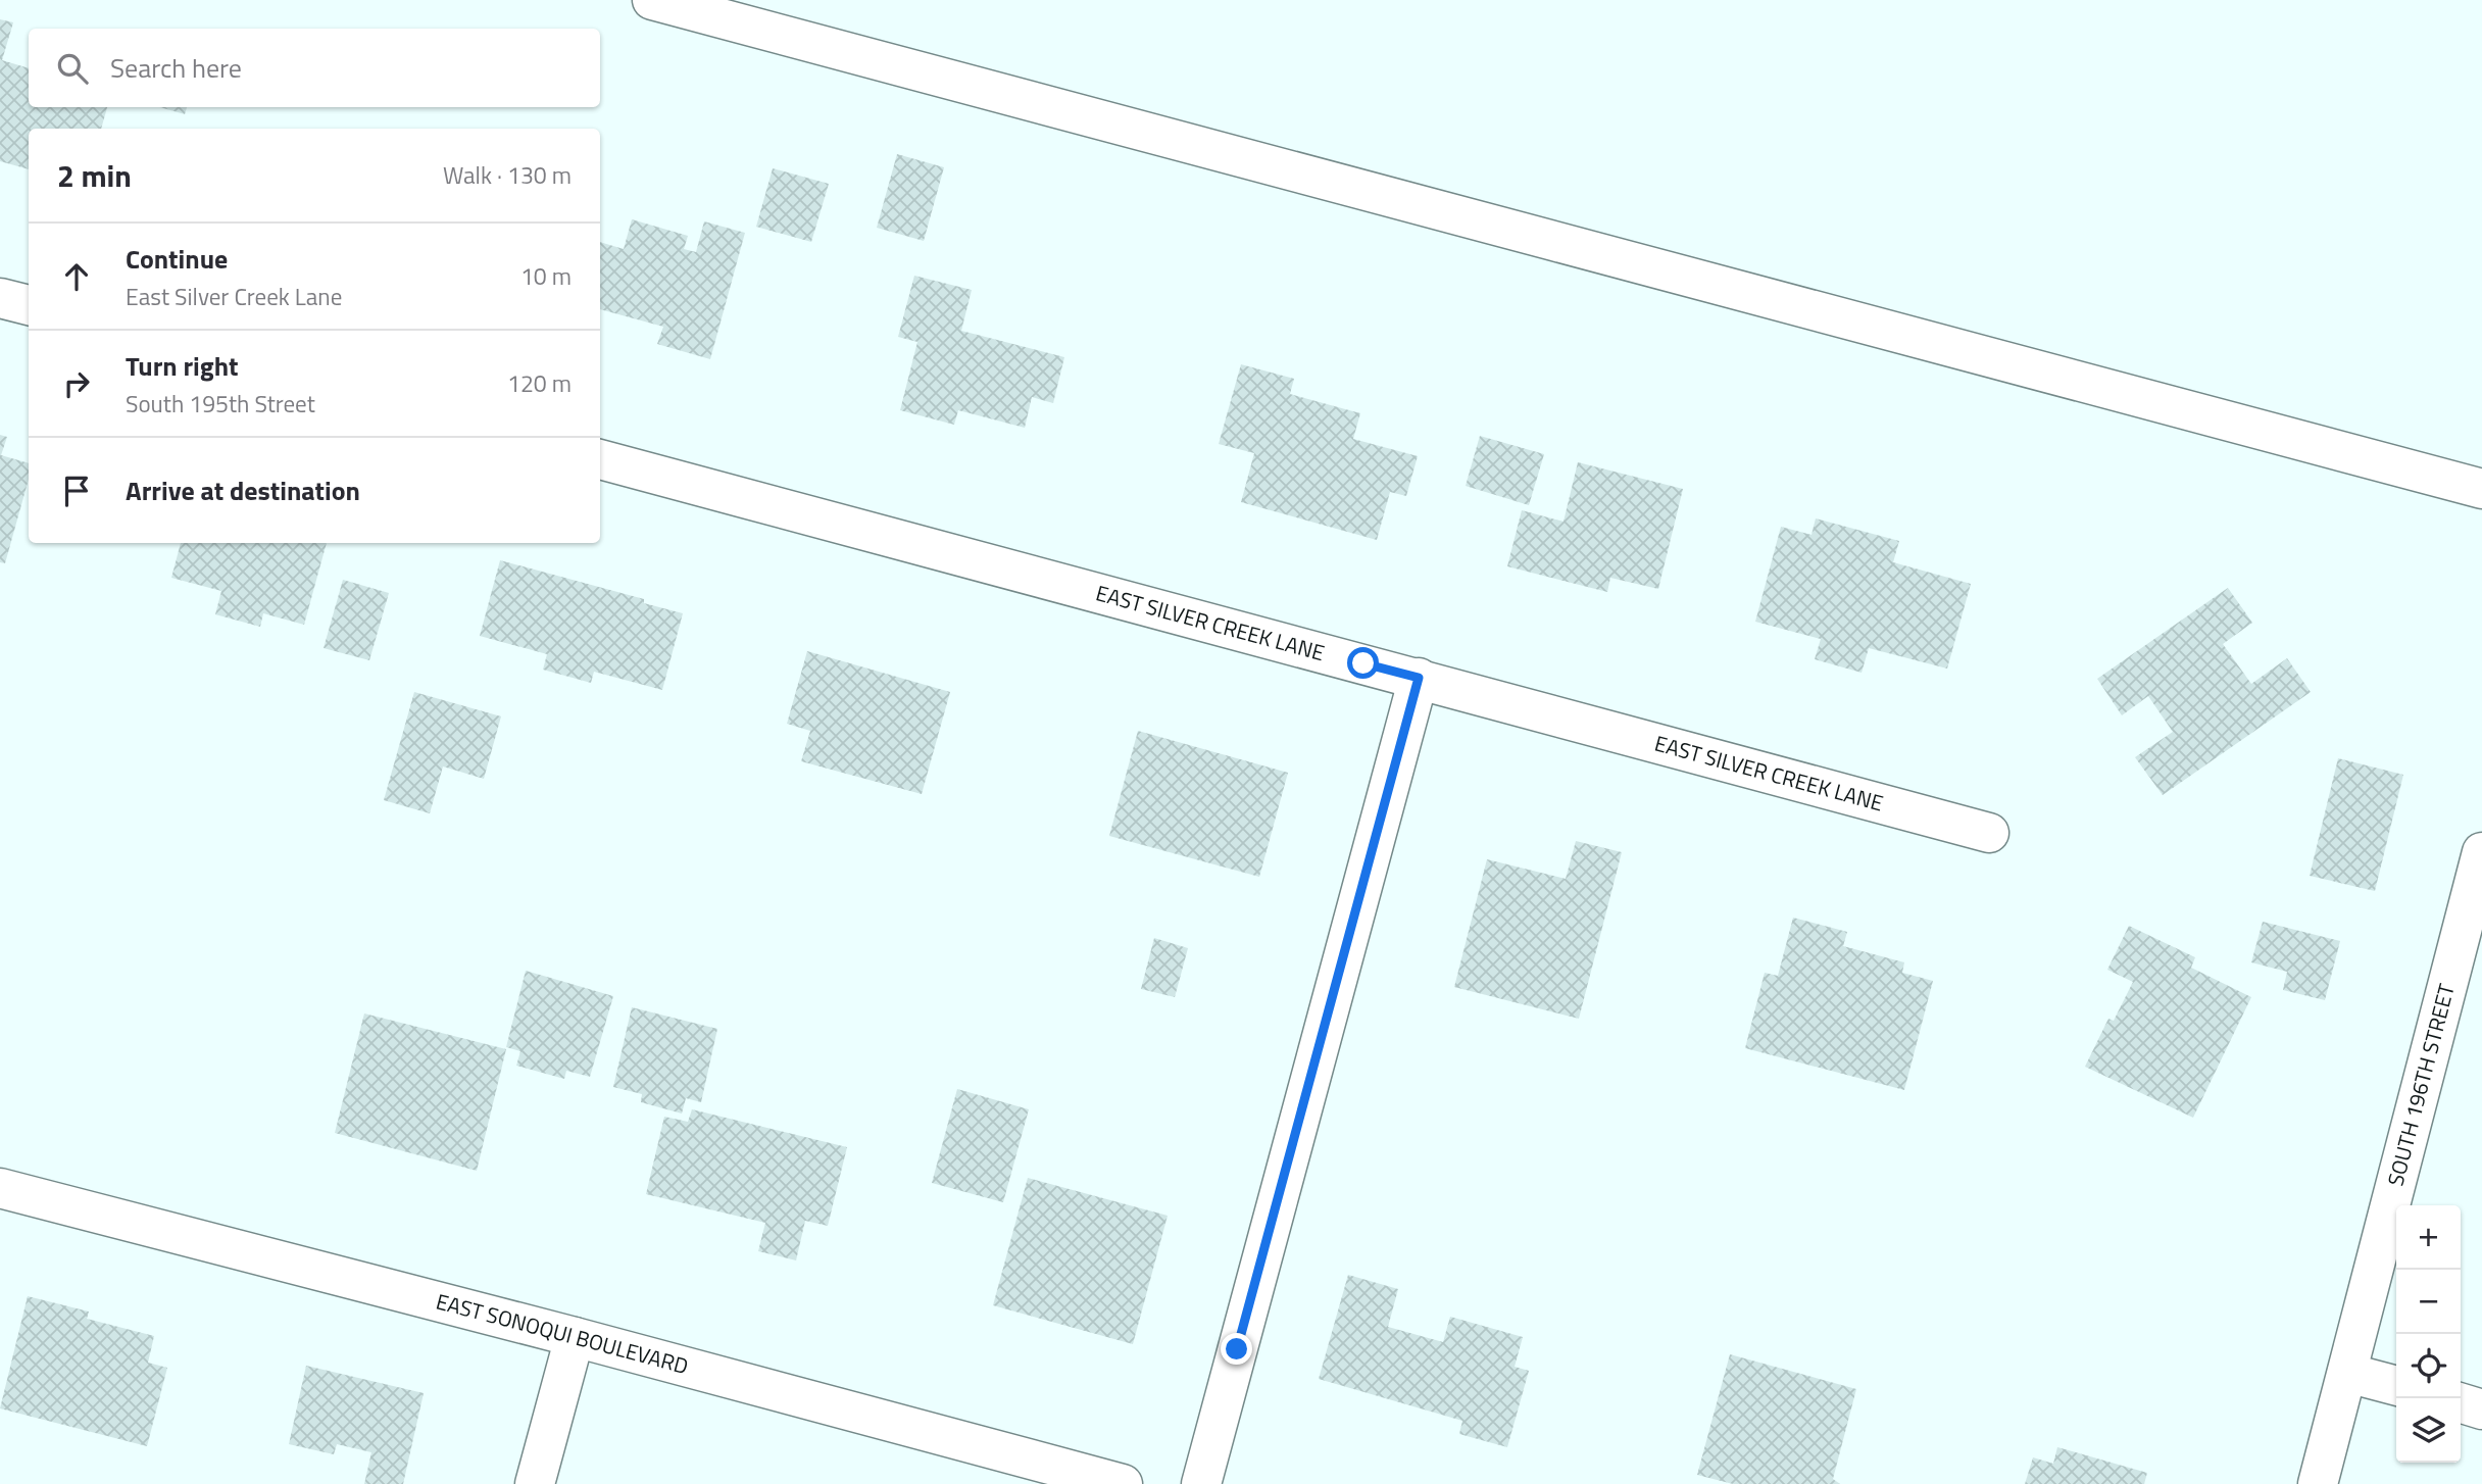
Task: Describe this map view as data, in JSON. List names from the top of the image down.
{
  "streets": {
    "street": ["EAST SILVER CREEK LANE", "SOUTH 196TH STREET", "EAST SONOQUI BOULEVARD"]
  },
  "page": {
    "search": "Search here",
    "heading": ["2 min", "Walk · 130 m"],
    "list": [
      ["Continue", "East Silver Creek Lane", "10 m"],
      ["Turn right", "South 195th Street", "120 m"],
      "Arrive at destination"
    ],
    "map_buttons": ["+", "−"]
  }
}
